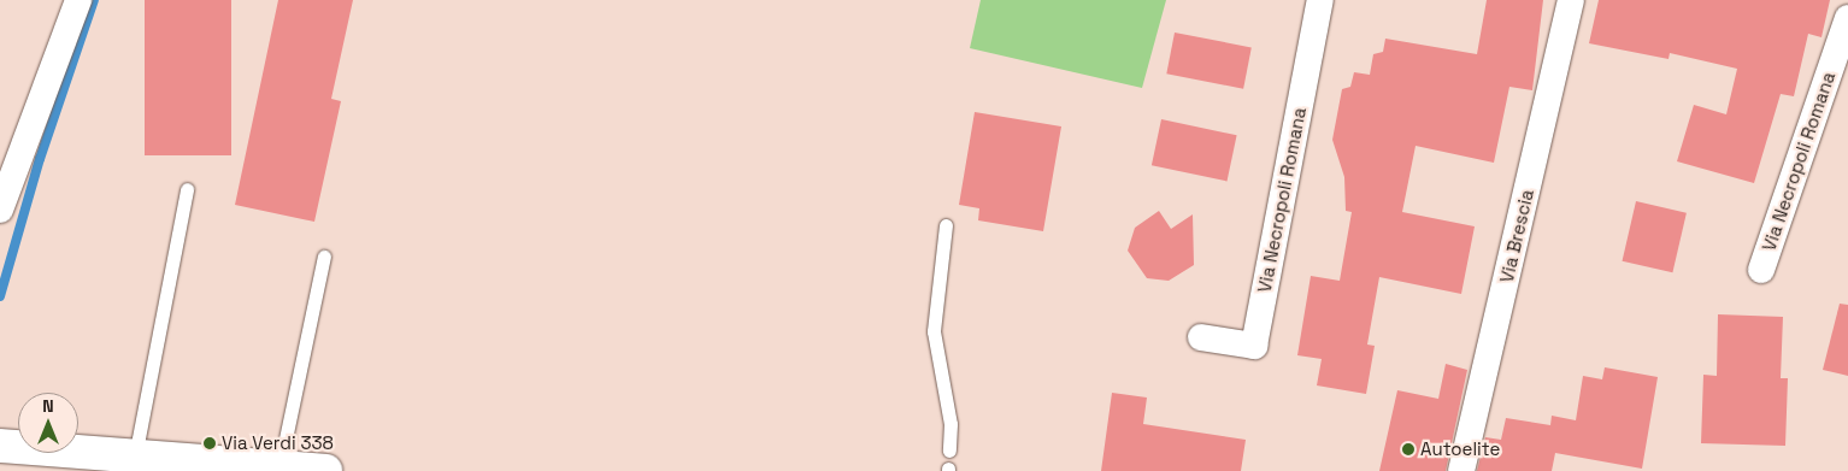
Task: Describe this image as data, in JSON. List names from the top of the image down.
{
  "streets": {
    "street": ["Via Necropoli Romana", "Via Brescia"]
  },
  "places": ["Via Verdi 338", "Autoelite"],
  "north": "top"
}
